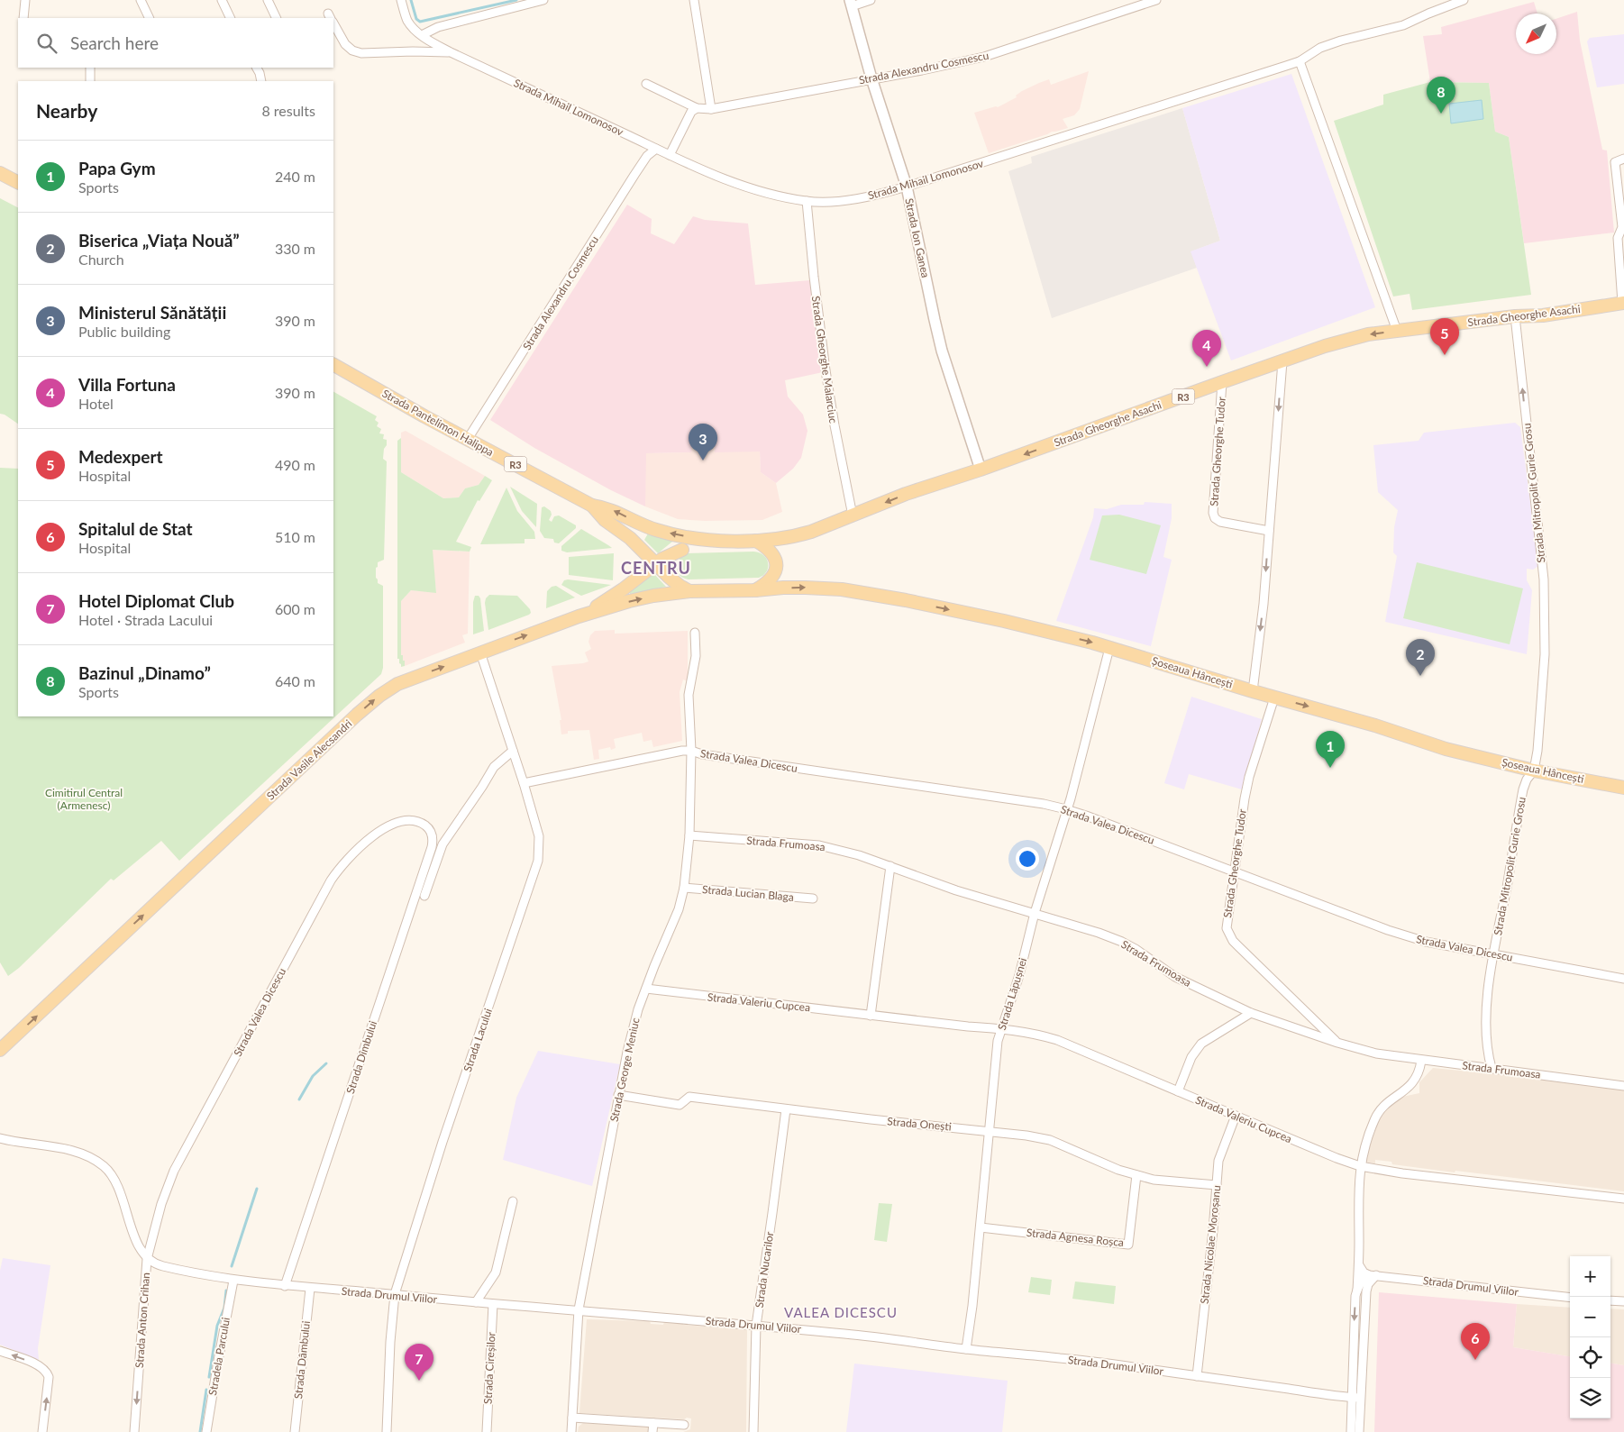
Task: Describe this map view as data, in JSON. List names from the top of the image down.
{
  "streets": {
    "main road": [
      "Strada Gheorghe Asachi",
      "R3",
      "Strada Pantelimon Halippa",
      "Șoseaua Hâncești",
      "Strada Vasile Alecsandri"
    ],
    "street": [
      "Strada Alexandru Cosmescu",
      "Strada Mihail Lomonosov",
      "Strada Ion Ganea",
      "Strada Gheorghe Malarciuc",
      "Strada Gheorghe Tudor",
      "Strada Mitropolit Gurie Grosu",
      "Strada Valea Dicescu",
      "Strada Frumoasa",
      "Strada Lucian Blaga",
      "Strada Lăpușnei",
      "Strada Valeriu Cupcea",
      "Strada Lacului",
      "Strada Dîmbului",
      "Strada George Meniuc",
      "Strada Onești",
      "Strada Agnesa Roșca",
      "Strada Nicolae Moroșanu",
      "Strada Nucarilor",
      "Strada Drumul Viilor",
      "Strada Anton Crihan",
      "Stradela Parcului",
      "Strada Dâmbului",
      "Strada Cireșilor"
    ]
  },
  "crossings": [
    ["Strada Alexandru Cosmescu", "Strada Mihail Lomonosov"],
    ["Strada Alexandru Cosmescu", "Strada Ion Ganea"],
    ["Strada Alexandru Cosmescu", "Strada Pantelimon Halippa"],
    ["Strada Mihail Lomonosov", "Strada Ion Ganea"],
    ["Strada Mihail Lomonosov", "Strada Gheorghe Malarciuc"],
    ["Strada Ion Ganea", "Strada Gheorghe Asachi"],
    ["Strada Gheorghe Asachi", "Strada Gheorghe Malarciuc"],
    ["Strada Gheorghe Asachi", "R3"],
    ["Strada Gheorghe Asachi", "Strada Gheorghe Tudor"],
    ["Strada Gheorghe Asachi", "Strada Mitropolit Gurie Grosu"],
    ["R3", "Strada Pantelimon Halippa"],
    ["R3", "Șoseaua Hâncești"],
    ["R3", "Strada Vasile Alecsandri"],
    ["Strada Gheorghe Tudor", "Șoseaua Hâncești"],
    ["Strada Gheorghe Tudor", "Strada Valea Dicescu"],
    ["Strada Gheorghe Tudor", "Strada Frumoasa"],
    ["Strada Mitropolit Gurie Grosu", "Șoseaua Hâncești"],
    ["Strada Mitropolit Gurie Grosu", "Strada Valea Dicescu"],
    ["Strada Mitropolit Gurie Grosu", "Strada Frumoasa"],
    ["Șoseaua Hâncești", "Strada Vasile Alecsandri"],
    ["Șoseaua Hâncești", "Strada Lăpușnei"],
    ["Strada Vasile Alecsandri", "Strada Lacului"],
    ["Strada Valea Dicescu", "Strada Lăpușnei"],
    ["Strada Valea Dicescu", "Strada Lacului"],
    ["Strada Valea Dicescu", "Strada Dîmbului"],
    ["Strada Valea Dicescu", "Strada George Meniuc"],
    ["Strada Valea Dicescu", "Strada Drumul Viilor"],
    ["Strada Valea Dicescu", "Strada Anton Crihan"],
    ["Strada Frumoasa", "Strada Lăpușnei"],
    ["Strada Frumoasa", "Strada George Meniuc"],
    ["Strada Lucian Blaga", "Strada George Meniuc"],
    ["Strada Lăpușnei", "Strada Valeriu Cupcea"],
    ["Strada Lăpușnei", "Strada Onești"],
    ["Strada Lăpușnei", "Strada Agnesa Roșca"],
    ["Strada Lăpușnei", "Strada Drumul Viilor"],
    ["Strada Valeriu Cupcea", "Strada George Meniuc"],
    ["Strada Valeriu Cupcea", "Strada Nicolae Moroșanu"],
    ["Strada Lacului", "Strada Drumul Viilor"],
    ["Strada Dîmbului", "Strada Drumul Viilor"],
    ["Strada George Meniuc", "Strada Onești"],
    ["Strada George Meniuc", "Strada Drumul Viilor"],
    ["Strada Onești", "Strada Agnesa Roșca"],
    ["Strada Onești", "Strada Nicolae Moroșanu"],
    ["Strada Onești", "Strada Nucarilor"],
    ["Strada Nicolae Moroșanu", "Strada Drumul Viilor"],
    ["Strada Nucarilor", "Strada Drumul Viilor"],
    ["Strada Drumul Viilor", "Strada Anton Crihan"],
    ["Strada Drumul Viilor", "Stradela Parcului"],
    ["Strada Drumul Viilor", "Strada Dâmbului"],
    ["Strada Drumul Viilor", "Strada Cireșilor"]
  ],
  "one_way": [
    "Strada Gheorghe Asachi",
    "Strada Mitropolit Gurie Grosu",
    "Șoseaua Hâncești",
    "Strada Vasile Alecsandri",
    "Strada Anton Crihan"
  ],
  "districts": ["CENTRU", "VALEA DICESCU"],
  "parks": ["Cimitirul Central (Armenesc)"],
  "north": "bottom left",
  "page": {
    "search": "Search here",
    "pins": [
      "8",
      "5",
      "4",
      "3",
      "2",
      "1",
      "6",
      "7"
    ],
    "heading": ["Nearby", "8 results"],
    "list": [
      {
        "mark": "1",
        "name": "Papa Gym",
        "note": "Sports",
        "value": "240 m"
      },
      {
        "mark": "2",
        "name": "Biserica „Viața Nouă”",
        "note": "Church",
        "value": "330 m"
      },
      {
        "mark": "3",
        "name": "Ministerul Sănătății",
        "note": "Public building",
        "value": "390 m"
      },
      {
        "mark": "4",
        "name": "Villa Fortuna",
        "note": "Hotel",
        "value": "390 m"
      },
      {
        "mark": "5",
        "name": "Medexpert",
        "note": "Hospital",
        "value": "490 m"
      },
      {
        "mark": "6",
        "name": "Spitalul de Stat",
        "note": "Hospital",
        "value": "510 m"
      },
      {
        "mark": "7",
        "name": "Hotel Diplomat Club",
        "note": "Hotel · Strada Lacului",
        "value": "600 m"
      },
      {
        "mark": "8",
        "name": "Bazinul „Dinamo”",
        "note": "Sports",
        "value": "640 m"
      }
    ],
    "map_buttons": ["+", "−"]
  }
}
